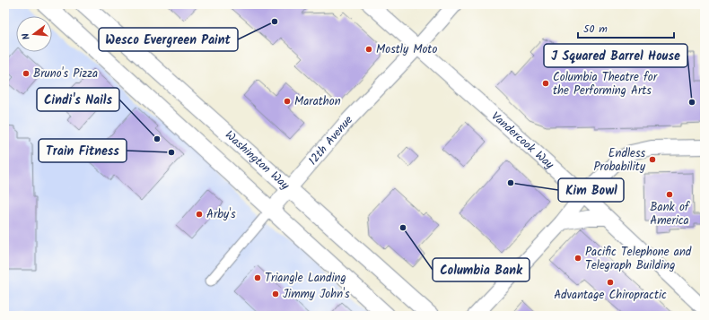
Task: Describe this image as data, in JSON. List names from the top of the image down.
{
  "streets": {
    "main road": ["Washington Way"],
    "street": ["12th Avenue", "Vandercook Way"]
  },
  "crossings": [
    ["12th Avenue", "Vandercook Way"],
    ["12th Avenue", "Washington Way"]
  ],
  "places": [
    "Wesco Evergreen Paint",
    "Mostly Moto",
    "Bruno's Pizza",
    "Columbia Theatre for the Performing Arts",
    "Marathon",
    "J Squared Barrel House",
    "Cindi's Nails",
    "Train Fitness",
    "Endless Probability",
    "Kim Bowl",
    "Bank of America",
    "Arby's",
    "Columbia Bank",
    "Pacific Telephone and Telegraph Building",
    "Triangle Landing",
    "Advantage Chiropractic",
    "Jimmy John's"
  ],
  "scale_bar": "50 m",
  "north": "left"
}
